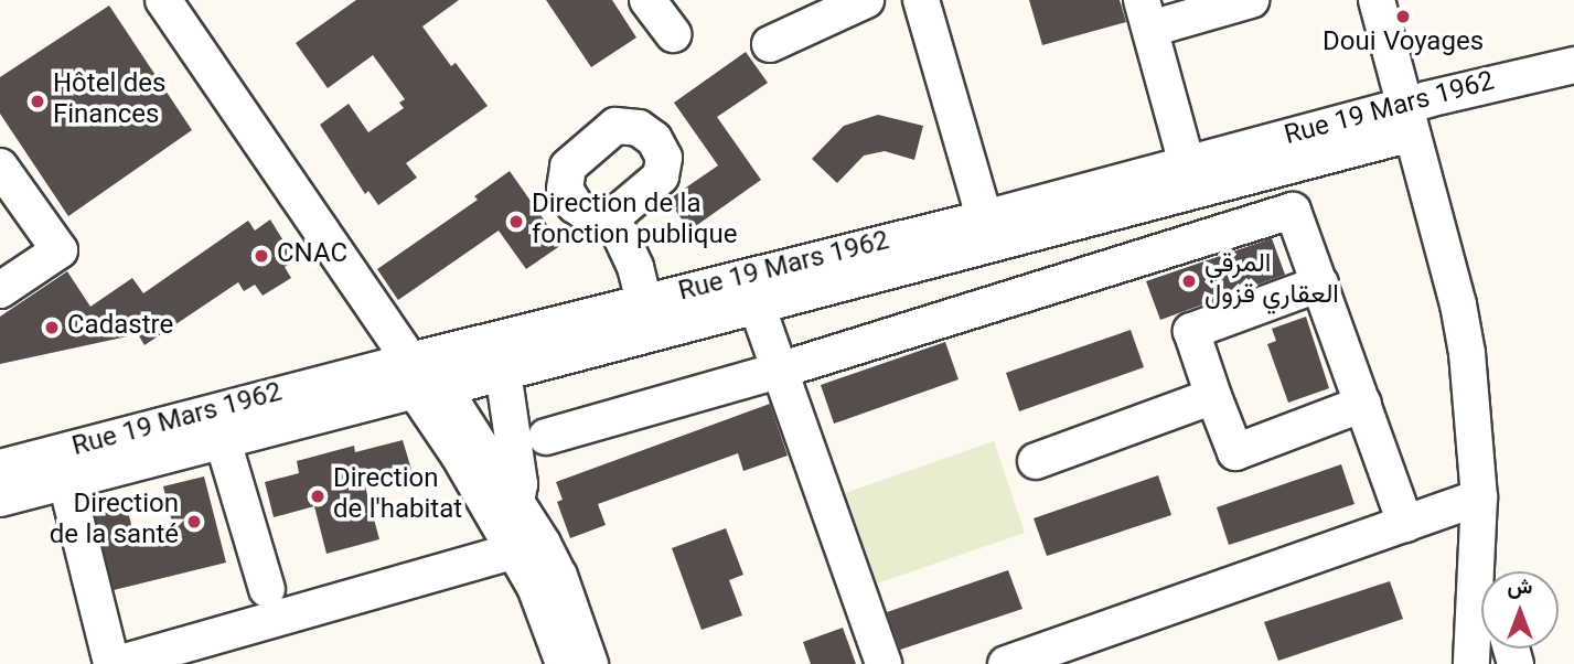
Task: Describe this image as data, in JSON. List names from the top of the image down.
{
  "streets": {
    "street": ["Rue 19 Mars 1962"]
  },
  "places": [
    "Doui Voyages",
    "Hôtel des Finances",
    "Direction de la fonction publique",
    "CNAC",
    "المرقي العقاري قزول",
    "Cadastre",
    "Direction de l'habitat",
    "Direction de la santé"
  ],
  "north": "top"
}
